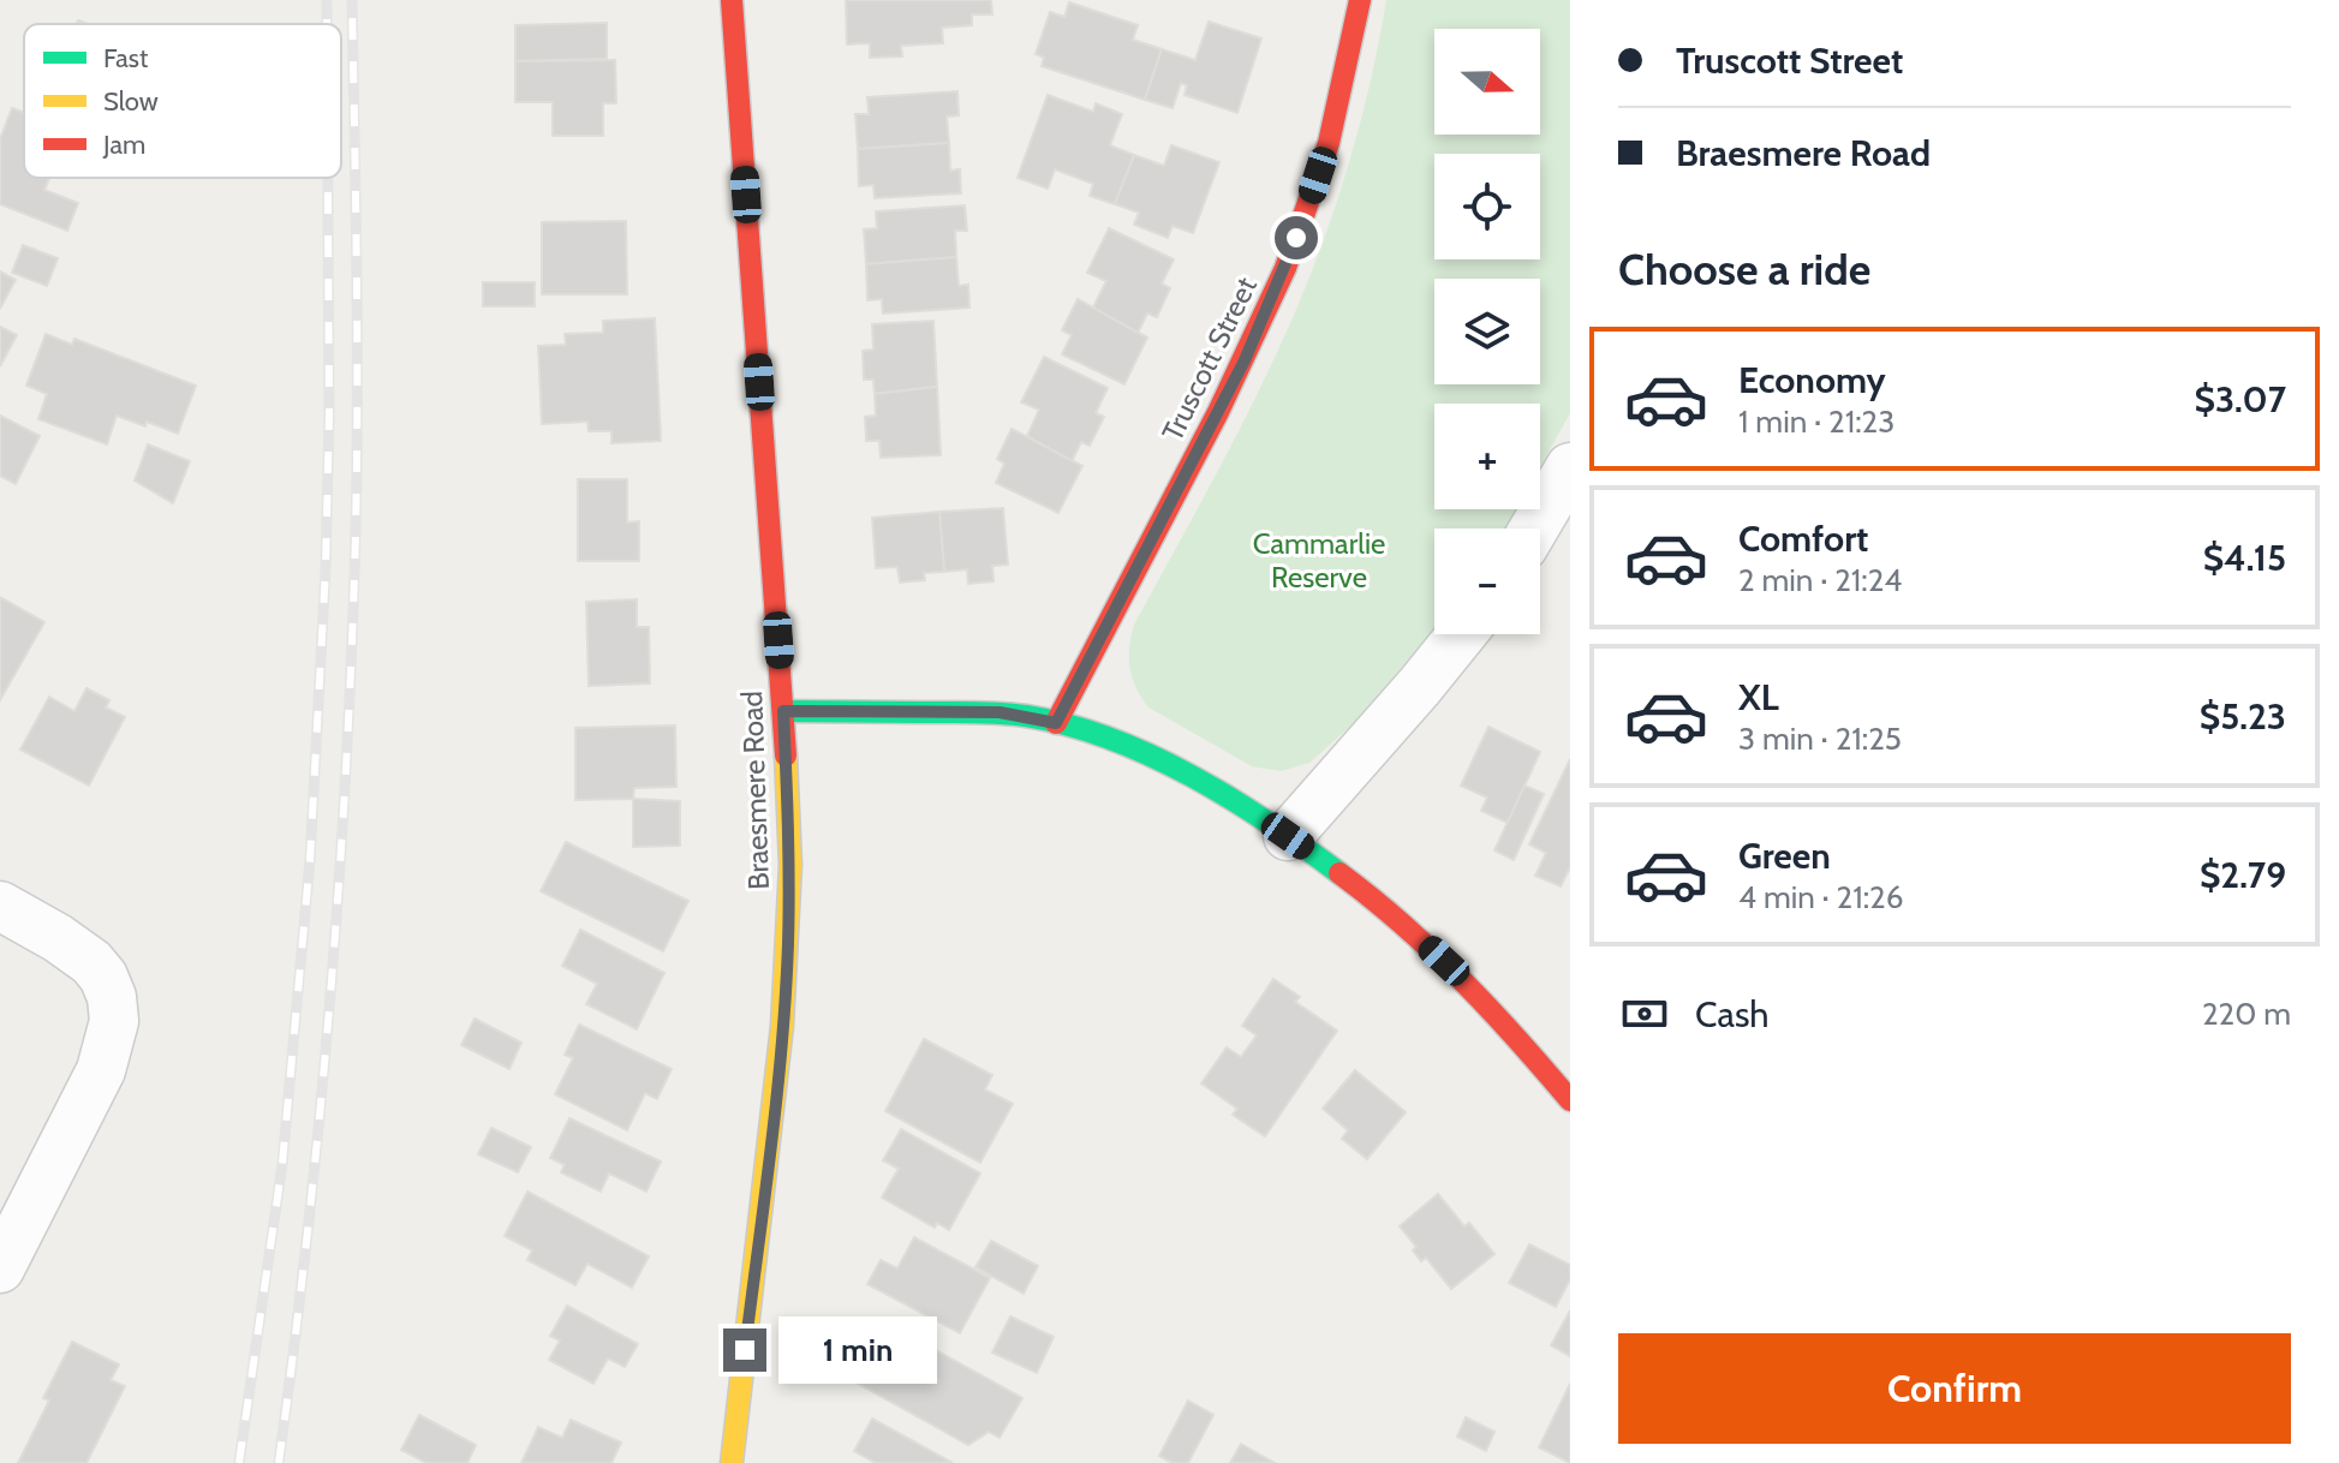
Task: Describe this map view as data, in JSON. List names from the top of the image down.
{
  "streets": {
    "street": ["Truscott Street", "Braesmere Road"]
  },
  "parks": ["Cammarlie Reserve"],
  "legend": ["Fast", "Slow", "Jam"],
  "north": "right",
  "page": {
    "banner": ["Truscott Street", "Braesmere Road"],
    "map_buttons": ["+", "−"],
    "heading": "Choose a ride",
    "list": [
      {
        "name": "Economy",
        "note": "1 min · 21:23",
        "value": "$3.07"
      },
      {
        "name": "Comfort",
        "note": "2 min · 21:24",
        "value": "$4.15"
      },
      {
        "name": "XL",
        "note": "3 min · 21:25",
        "value": "$5.23"
      },
      {
        "name": "Green",
        "note": "4 min · 21:26",
        "value": "$2.79"
      }
    ],
    "pay": ["Cash", "220 m"],
    "buttons": "Confirm",
    "bubble": "1 min"
  }
}
